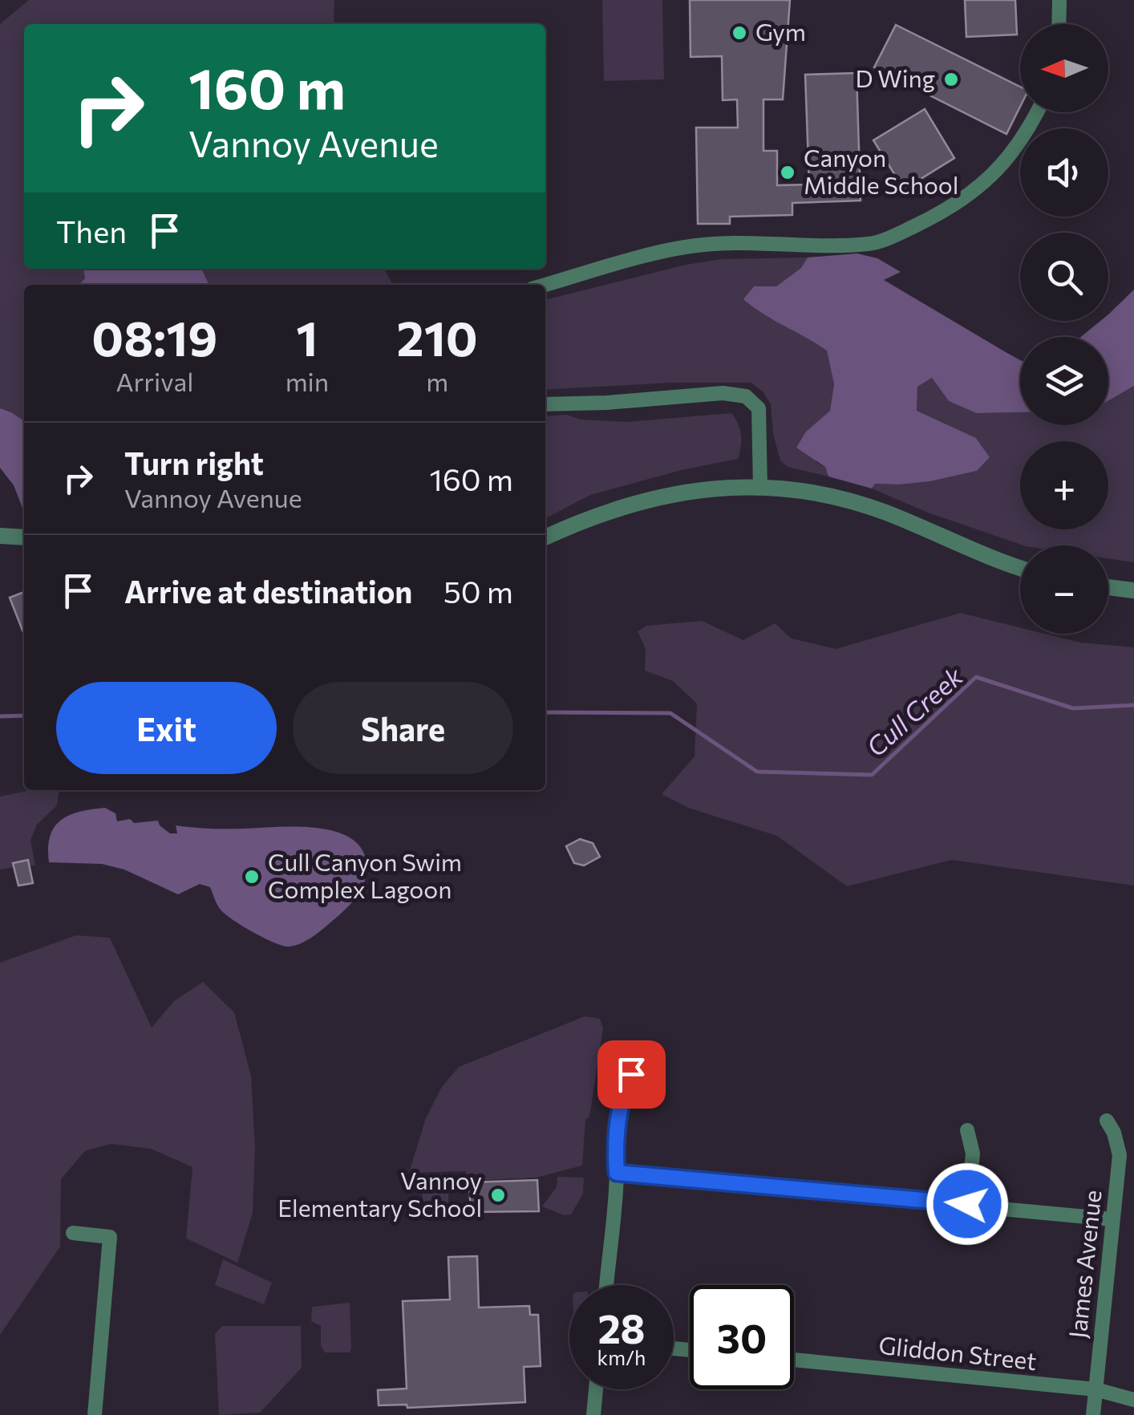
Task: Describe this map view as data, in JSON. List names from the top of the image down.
{
  "streets": {
    "street": ["James Avenue", "Gliddon Street"]
  },
  "crossings": [
    ["James Avenue", "Gliddon Street"]
  ],
  "water": ["Cull Creek"],
  "places": [
    "Gym",
    "D Wing",
    "Canyon Middle School",
    "Cull Canyon Swim Complex Lagoon",
    "Vannoy Elementary School"
  ],
  "north": "left",
  "page": {
    "map_buttons": ["+", "−"],
    "turn": ["160 m", "Vannoy Avenue"],
    "then": "Then",
    "eta": [
      "08:19",
      "Arrival",
      "1",
      "min",
      "210",
      "m"
    ],
    "list": [
      {
        "name": "Turn right",
        "note": "Vannoy Avenue",
        "value": "160 m"
      },
      {
        "name": "Arrive at destination",
        "value": "50 m"
      }
    ],
    "buttons": ["Exit", "Share"],
    "speed": "28 km/h",
    "limit": "30"
  }
}
